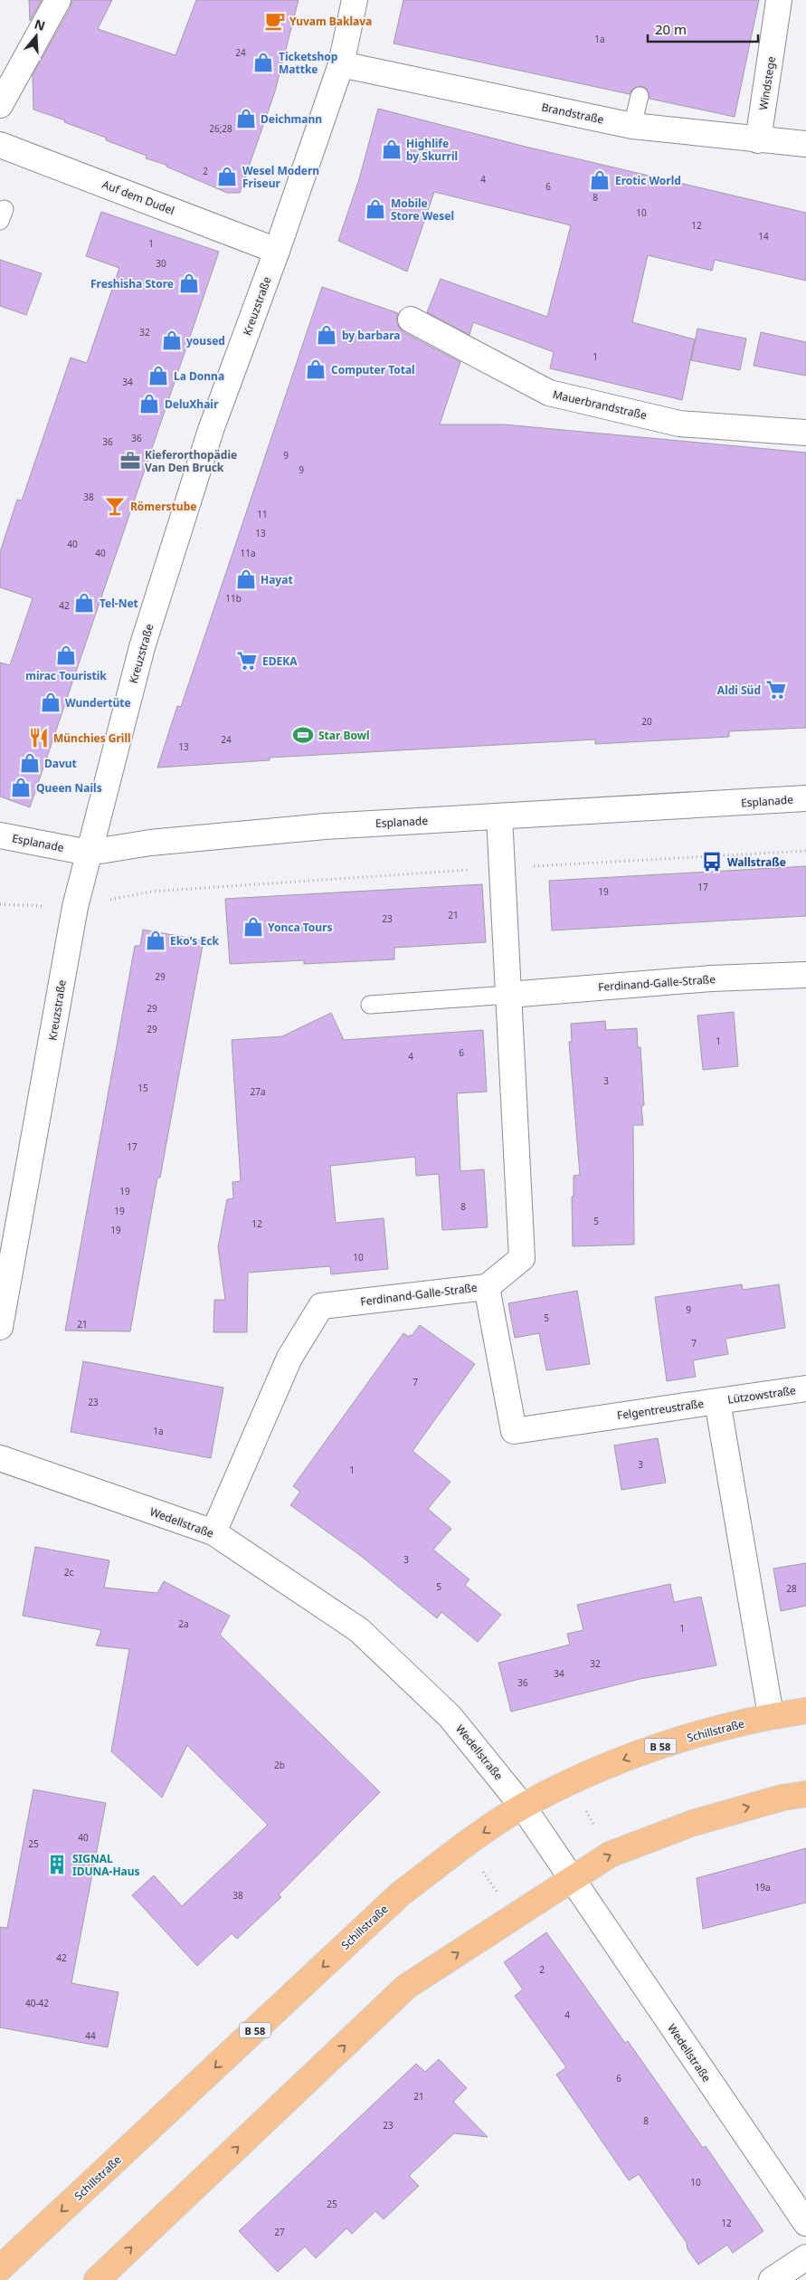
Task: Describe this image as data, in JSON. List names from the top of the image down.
{
  "streets": {
    "main road": ["Schillstraße", "B 58"],
    "street": [
      "Windstege",
      "Brandstraße",
      "Auf dem Dudel",
      "Kreuzstraße",
      "Mauerbrandstraße",
      "Esplanade",
      "Ferdinand-Galle-Straße",
      "Lützowstraße",
      "Felgentreustraße",
      "Wedellstraße"
    ]
  },
  "crossings": [
    ["Windstege", "Brandstraße"],
    ["Brandstraße", "Kreuzstraße"],
    ["Auf dem Dudel", "Kreuzstraße"],
    ["Kreuzstraße", "Esplanade"],
    ["Esplanade", "Ferdinand-Galle-Straße"],
    ["Ferdinand-Galle-Straße", "Felgentreustraße"],
    ["Ferdinand-Galle-Straße", "Wedellstraße"],
    ["Lützowstraße", "Felgentreustraße"],
    ["Felgentreustraße", "Schillstraße"],
    ["Wedellstraße", "Schillstraße"]
  ],
  "places": {
    "cafe": ["Yuvam Baklava"],
    "shop": [
      "Ticketshop Mattke",
      "Deichmann",
      "Highlife by Skurril",
      "Wesel Modern Friseur",
      "Erotic World",
      "Mobile Store Wesel",
      "Freshisha Store",
      "by barbara",
      "yoused",
      "Computer Total",
      "La Donna",
      "DeluXhair",
      "Hayat",
      "Tel-Net",
      "mirac Touristik",
      "Wundertüte",
      "Davut",
      "Queen Nails",
      "Yonca Tours",
      "Eko's Eck"
    ],
    "office": ["Kieferorthopädie Van Den Bruck"],
    "bar": ["Römerstube"],
    "supermarket": ["EDEKA", "Aldi Süd"],
    "sports": ["Star Bowl"],
    "restaurant": ["Münchies Grill"],
    "bus stop": ["Wallstraße"],
    "building": ["SIGNAL IDUNA-Haus"]
  },
  "house_numbers": [
    "1a",
    "24",
    "26;28",
    "2",
    "4",
    "6",
    "8",
    "10",
    "12",
    "14",
    "1",
    "30",
    "32",
    "1",
    "34",
    "36",
    "36",
    "9",
    "9",
    "38",
    "11",
    "13",
    "40",
    "40",
    "11a",
    "11b",
    "42",
    "20",
    "24",
    "13",
    "17",
    "19",
    "21",
    "23",
    "29",
    "29",
    "29",
    "1",
    "6",
    "4",
    "3",
    "15",
    "27a",
    "17",
    "19",
    "8",
    "19",
    "5",
    "12",
    "19",
    "10",
    "9",
    "5",
    "21",
    "7",
    "7",
    "23",
    "1a",
    "3",
    "1",
    "3",
    "2c",
    "5",
    "28",
    "2a",
    "1",
    "32",
    "34",
    "36",
    "2b",
    "40",
    "25",
    "19a",
    "38",
    "42",
    "2",
    "40-42",
    "4",
    "44",
    "6",
    "21",
    "8",
    "23",
    "10",
    "25",
    "12",
    "27"
  ],
  "scale_bar": "20 m",
  "north": "top"
}
